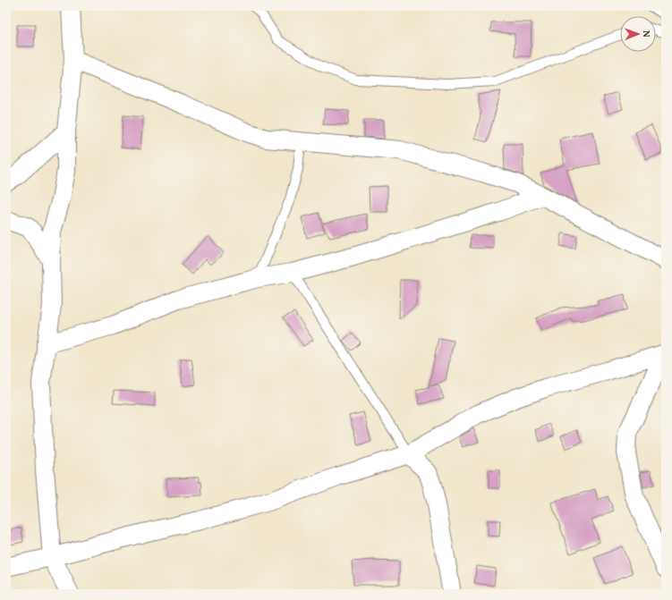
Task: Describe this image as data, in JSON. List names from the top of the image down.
{
  "north": "right"
}
